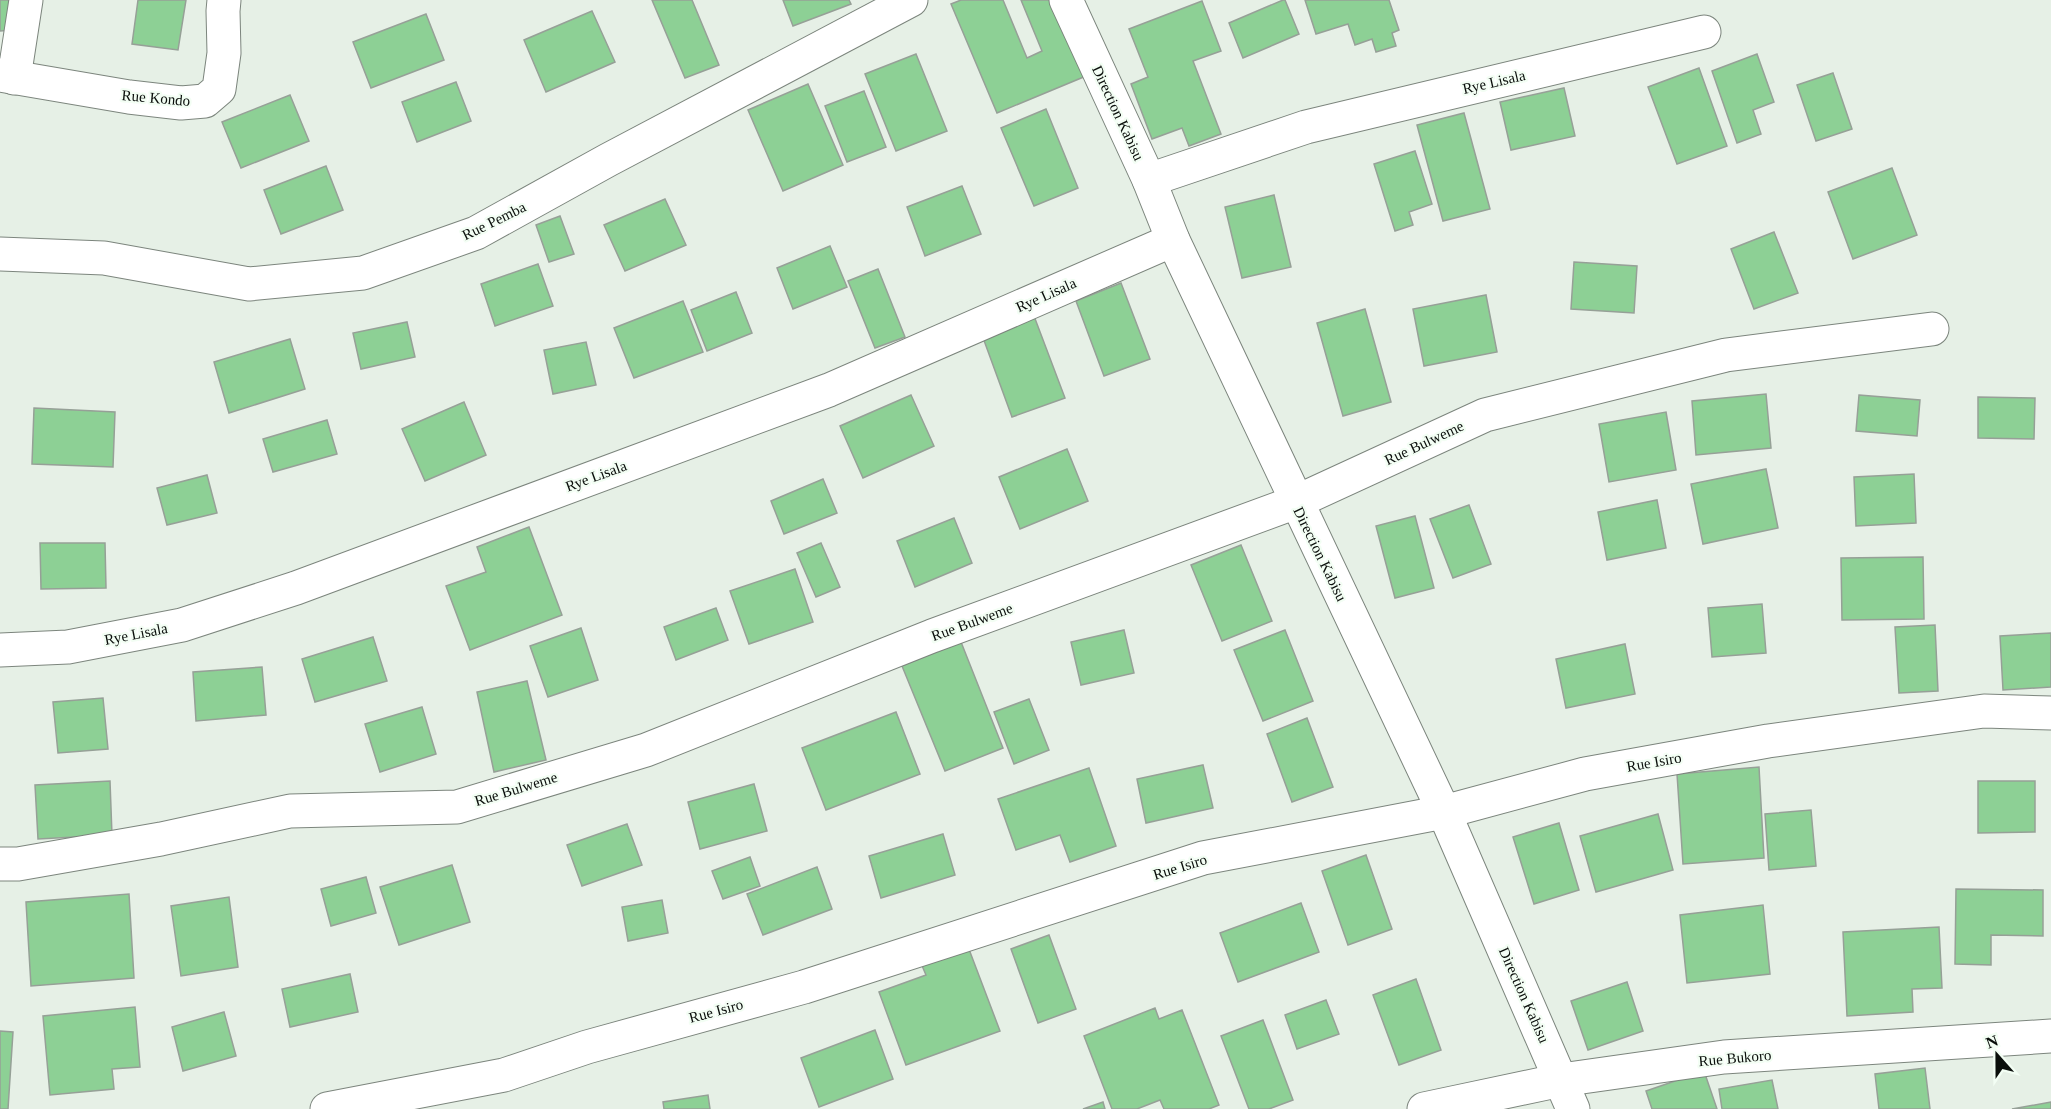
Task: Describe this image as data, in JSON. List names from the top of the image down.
{
  "streets": {
    "street": [
      "Rye Lisala",
      "Rue Kondo",
      "Direction Kabisu",
      "Rue Pemba",
      "Rue Bulweme",
      "Rue Isiro",
      "Rue Bukoro"
    ]
  },
  "crossings": [
    ["Rye Lisala", "Direction Kabisu"],
    ["Direction Kabisu", "Rue Bulweme"],
    ["Direction Kabisu", "Rue Isiro"],
    ["Direction Kabisu", "Rue Bukoro"]
  ],
  "north": "top"
}
